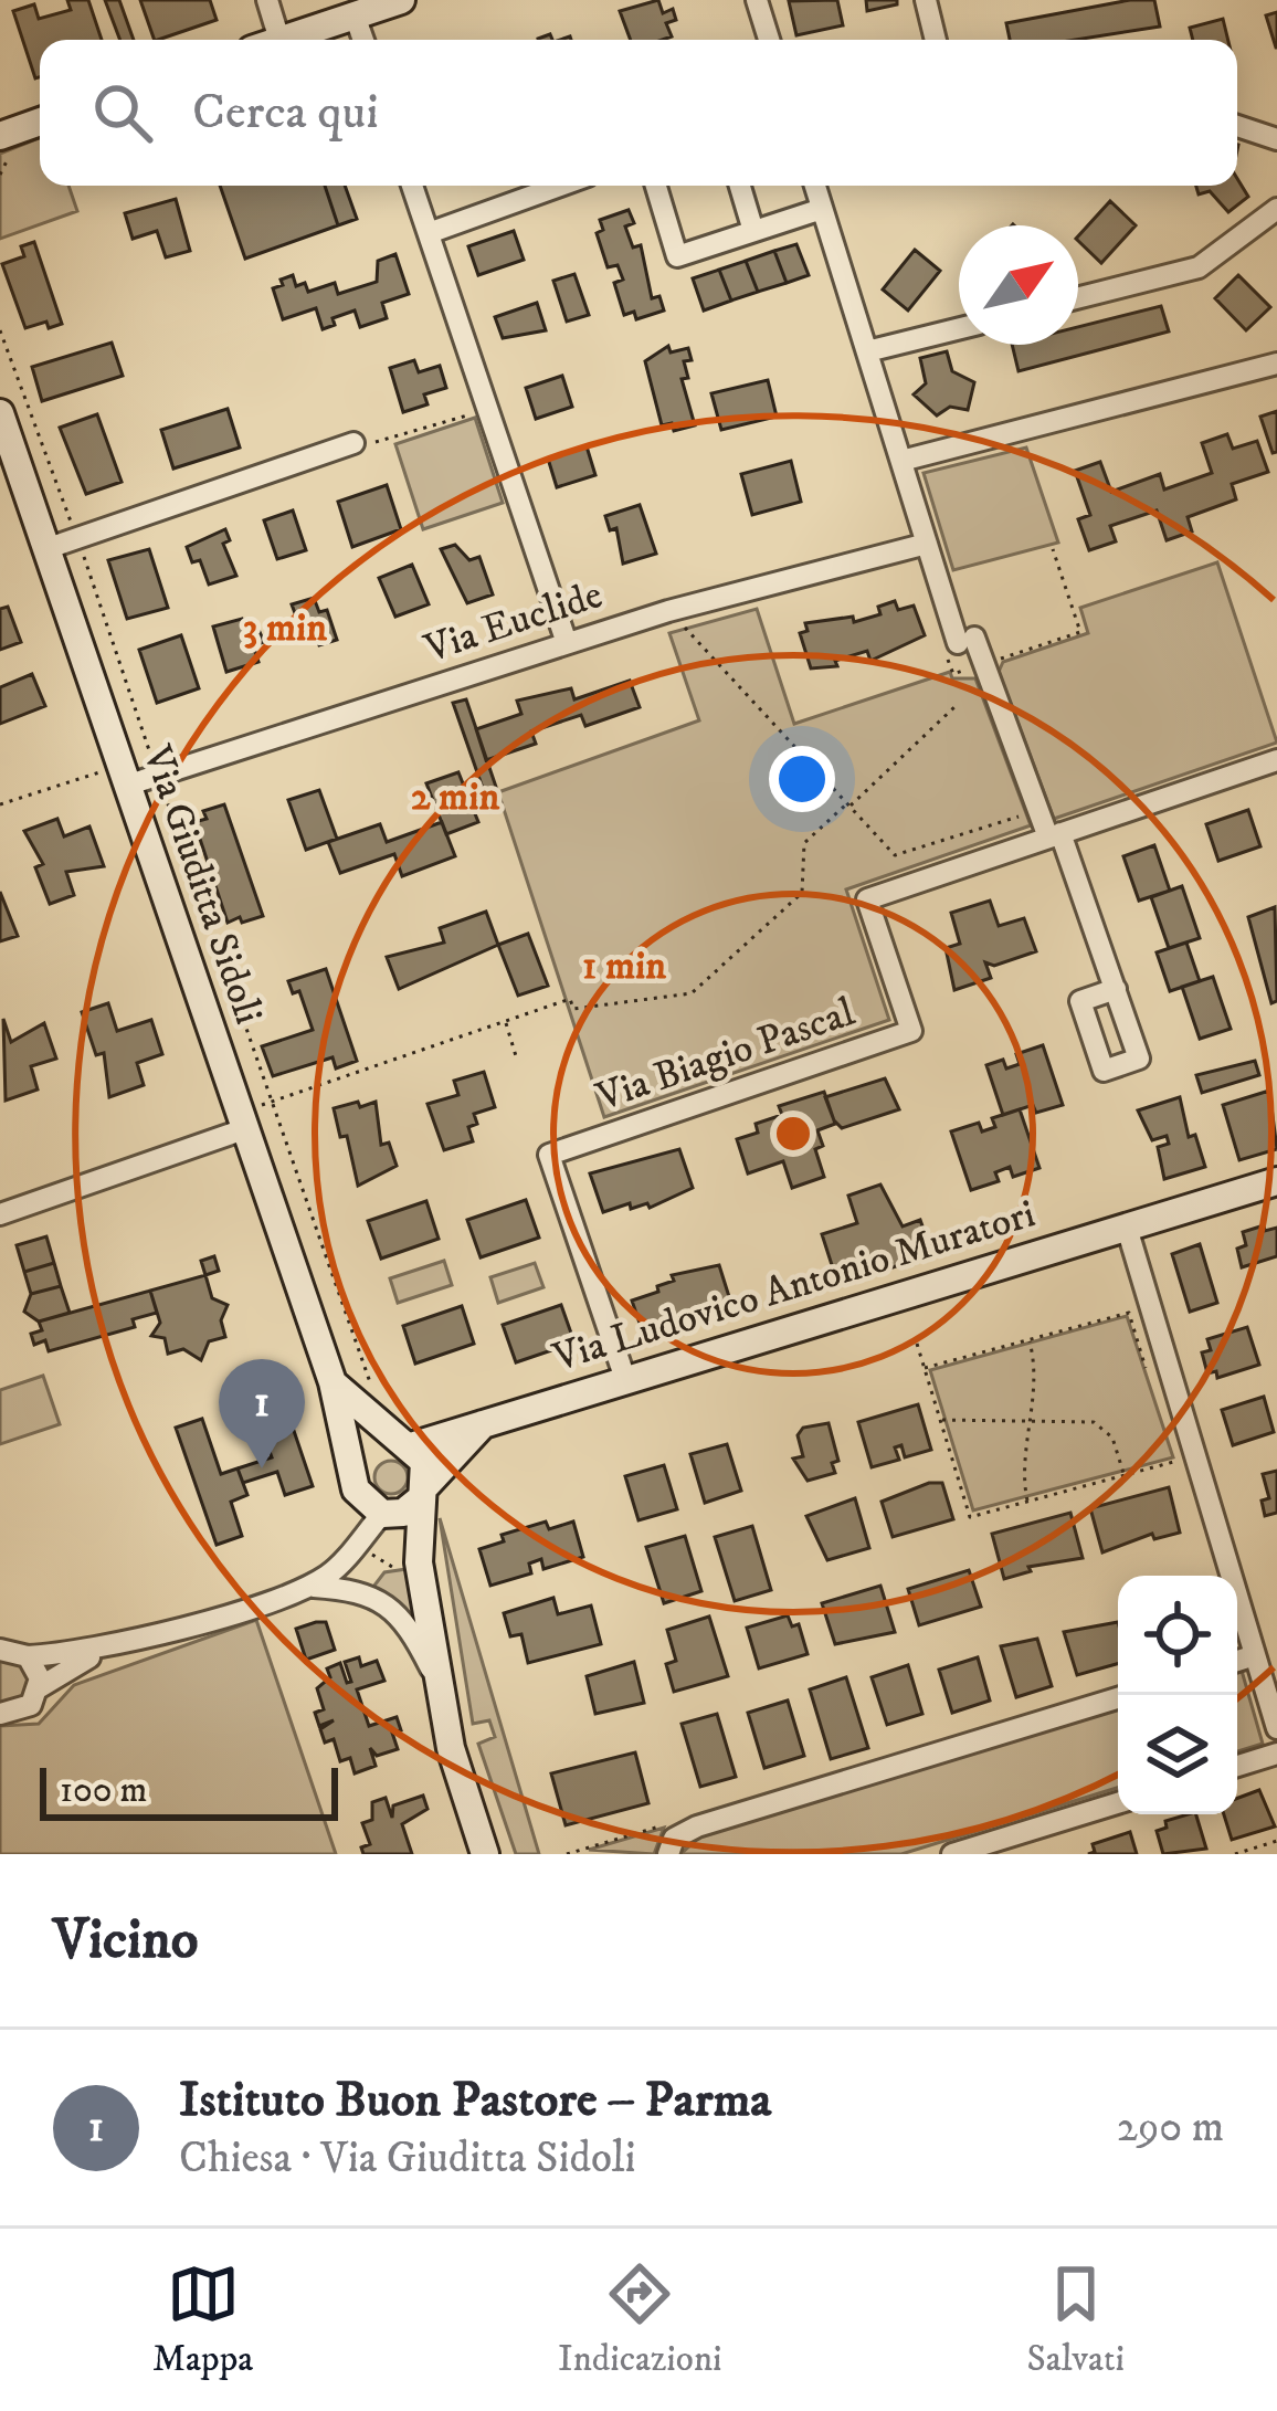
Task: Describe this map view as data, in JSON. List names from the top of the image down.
{
  "streets": {
    "street": [
      "Via Euclide",
      "Via Giuditta Sidoli",
      "Via Biagio Pascal",
      "Via Ludovico Antonio Muratori"
    ]
  },
  "crossings": [
    ["Via Euclide", "Via Giuditta Sidoli"],
    ["Via Giuditta Sidoli", "Via Ludovico Antonio Muratori"],
    ["Via Biagio Pascal", "Via Ludovico Antonio Muratori"]
  ],
  "scale_bar": "100 m",
  "north": "top right",
  "page": {
    "search": "Cerca qui",
    "pins": "1",
    "scale": "100 m",
    "heading": "Vicino",
    "list": [
      {
        "mark": "1",
        "name": "Istituto Buon Pastore – Parma",
        "note": "Chiesa · Via Giuditta Sidoli",
        "value": "290 m"
      }
    ],
    "nav": ["Mappa", "Indicazioni", "Salvati"]
  },
  "rings": ["3 min", "2 min", "1 min"]
}
